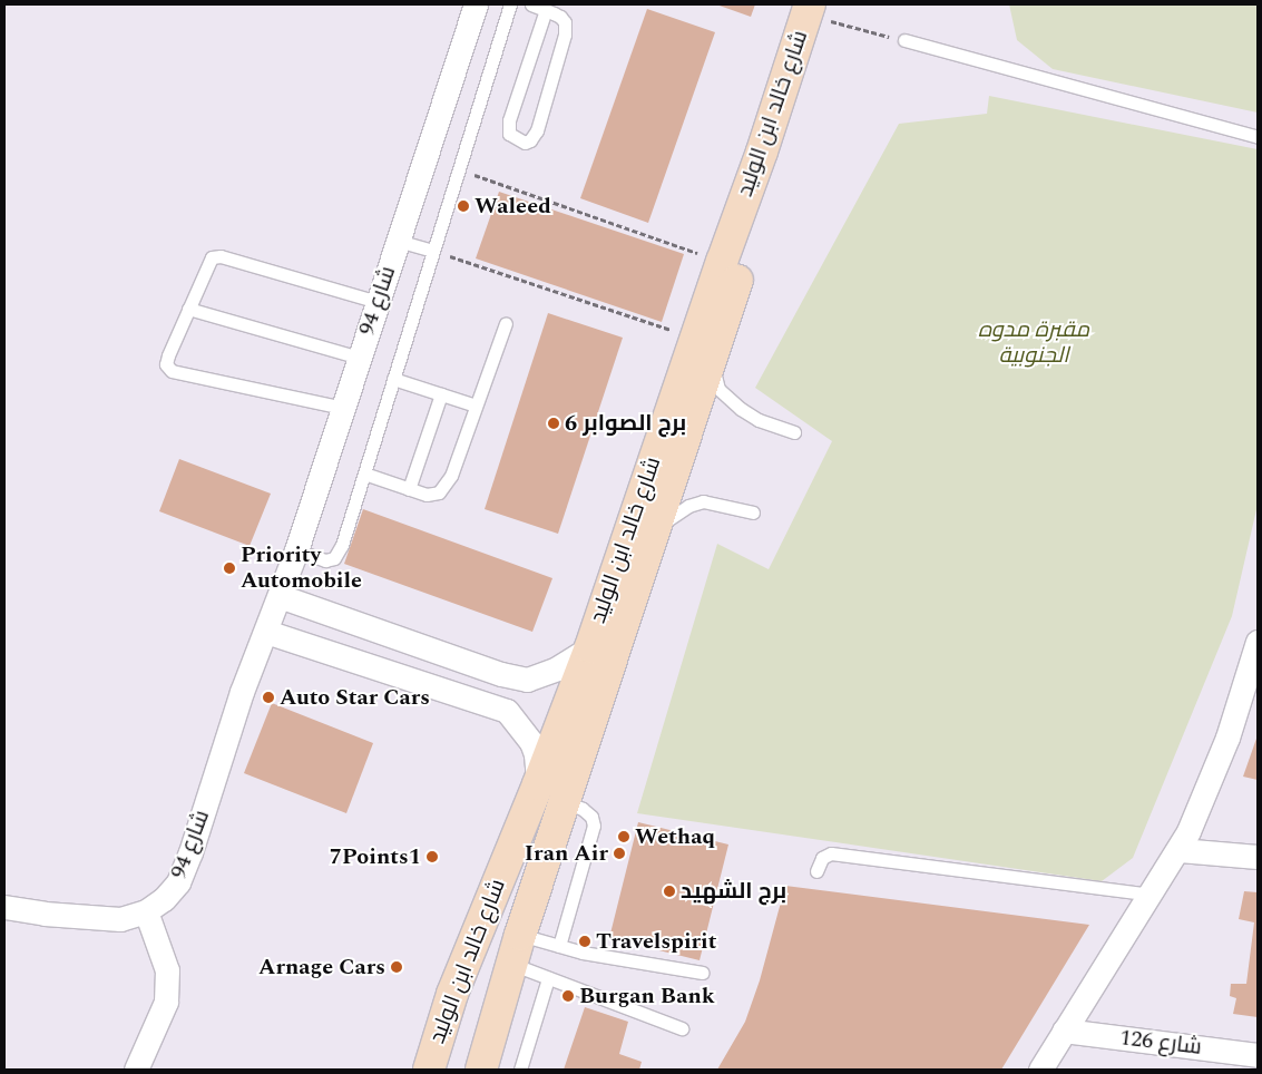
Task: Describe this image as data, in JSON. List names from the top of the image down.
{
  "streets": {
    "main road": ["شارع خالد ابن الوليد"],
    "street": ["شارع 94", "شارع 126"]
  },
  "parks": ["مقبرة مدوه الجنوبية"],
  "places": [
    "Waleed",
    "برج الصوابر 6",
    "Priority Automobile",
    "Auto Star Cars",
    "Wethaq",
    "Iran Air",
    "7Points1",
    "برج الشهيد",
    "Travelspirit",
    "Arnage Cars",
    "Burgan Bank"
  ]
}
